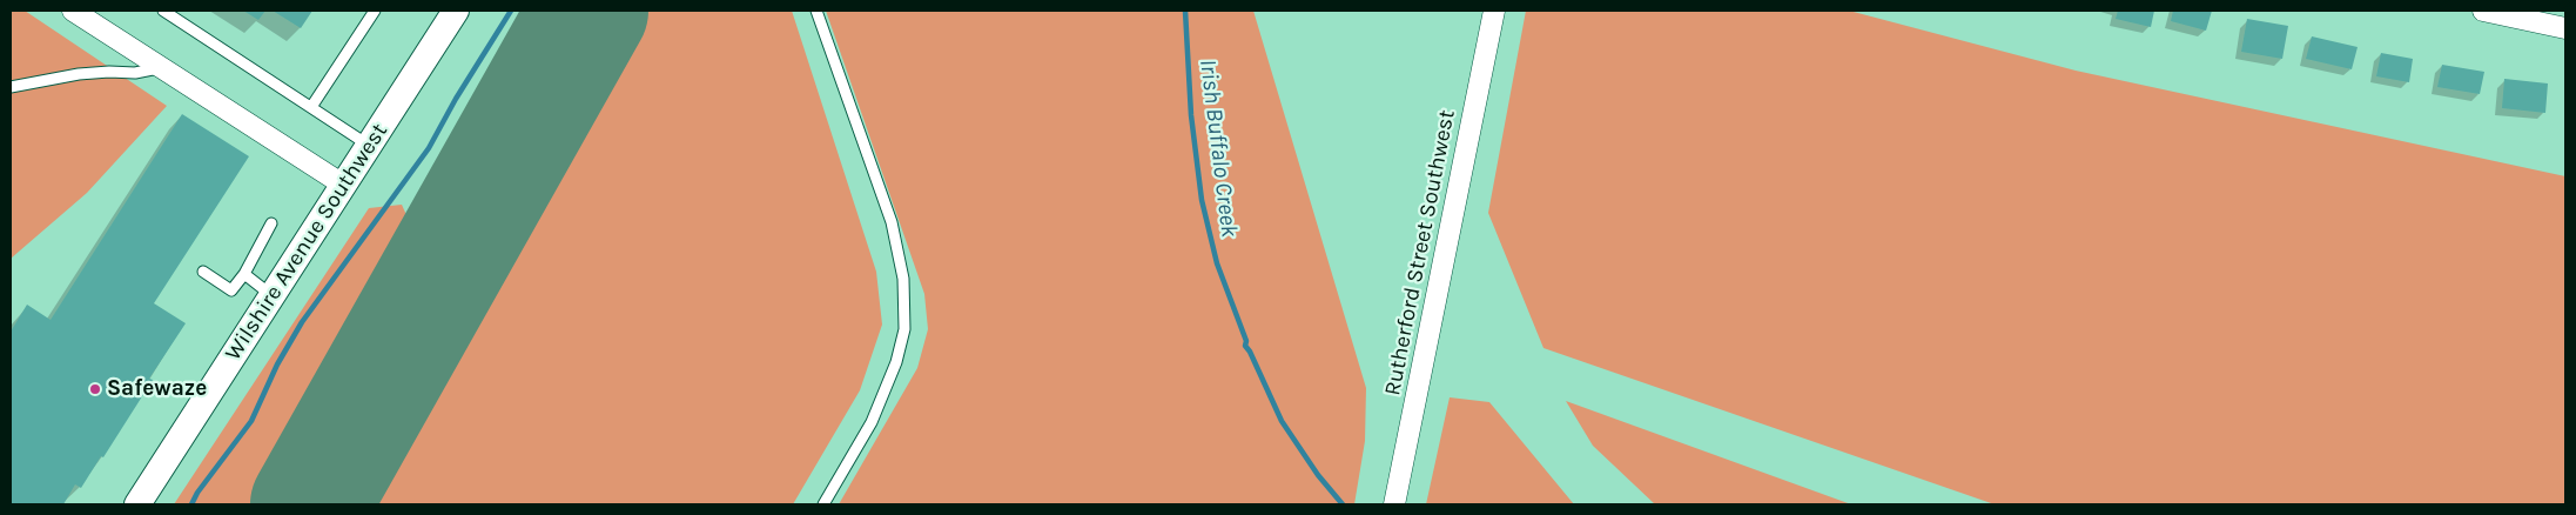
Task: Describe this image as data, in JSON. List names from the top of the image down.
{
  "streets": {
    "street": ["Wilshire Avenue Southwest", "Rutherford Street Southwest"]
  },
  "water": ["Irish Buffalo Creek"],
  "places": ["Safewaze"]
}
